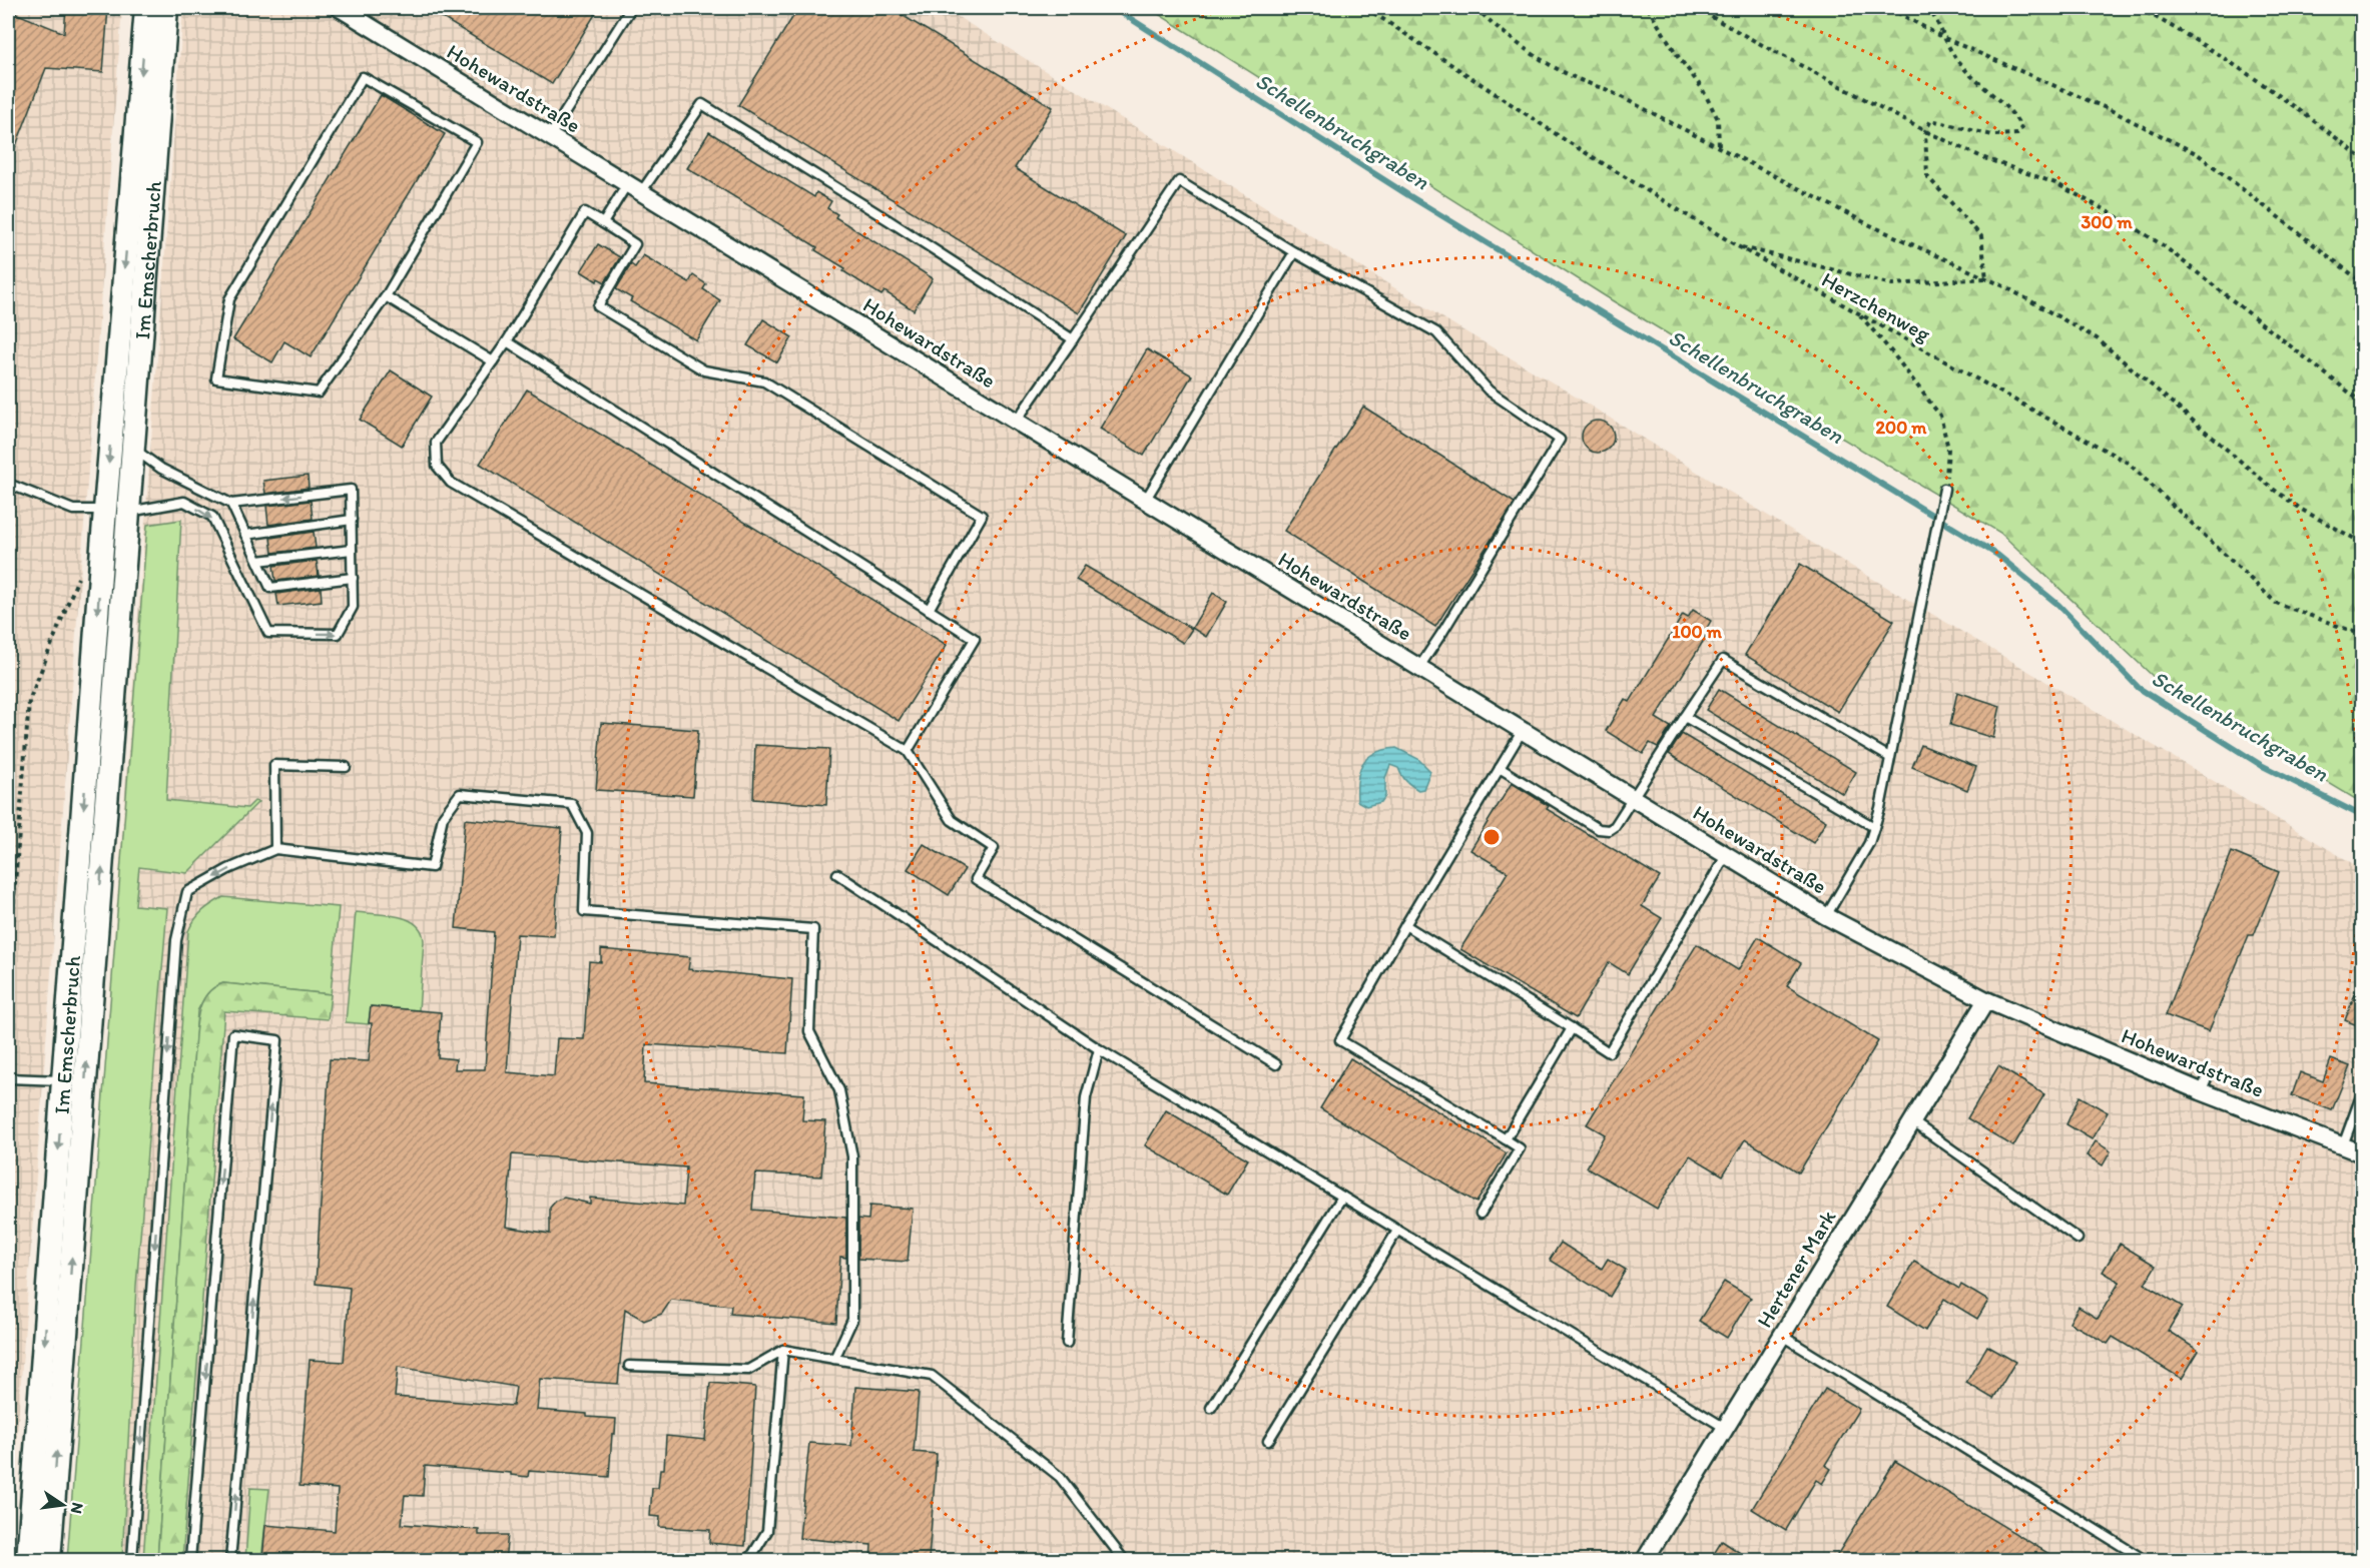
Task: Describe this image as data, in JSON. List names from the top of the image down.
{
  "streets": {
    "main road": ["Im Emscherbruch"],
    "street": ["Hohewardstraße", "Hertener Mark"],
    "path": ["Herzchenweg"]
  },
  "crossings": [
    ["Hohewardstraße", "Hertener Mark"]
  ],
  "water": ["Schellenbruchgraben"],
  "north": "right",
  "rings": ["300 m", "200 m", "100 m"]
}
